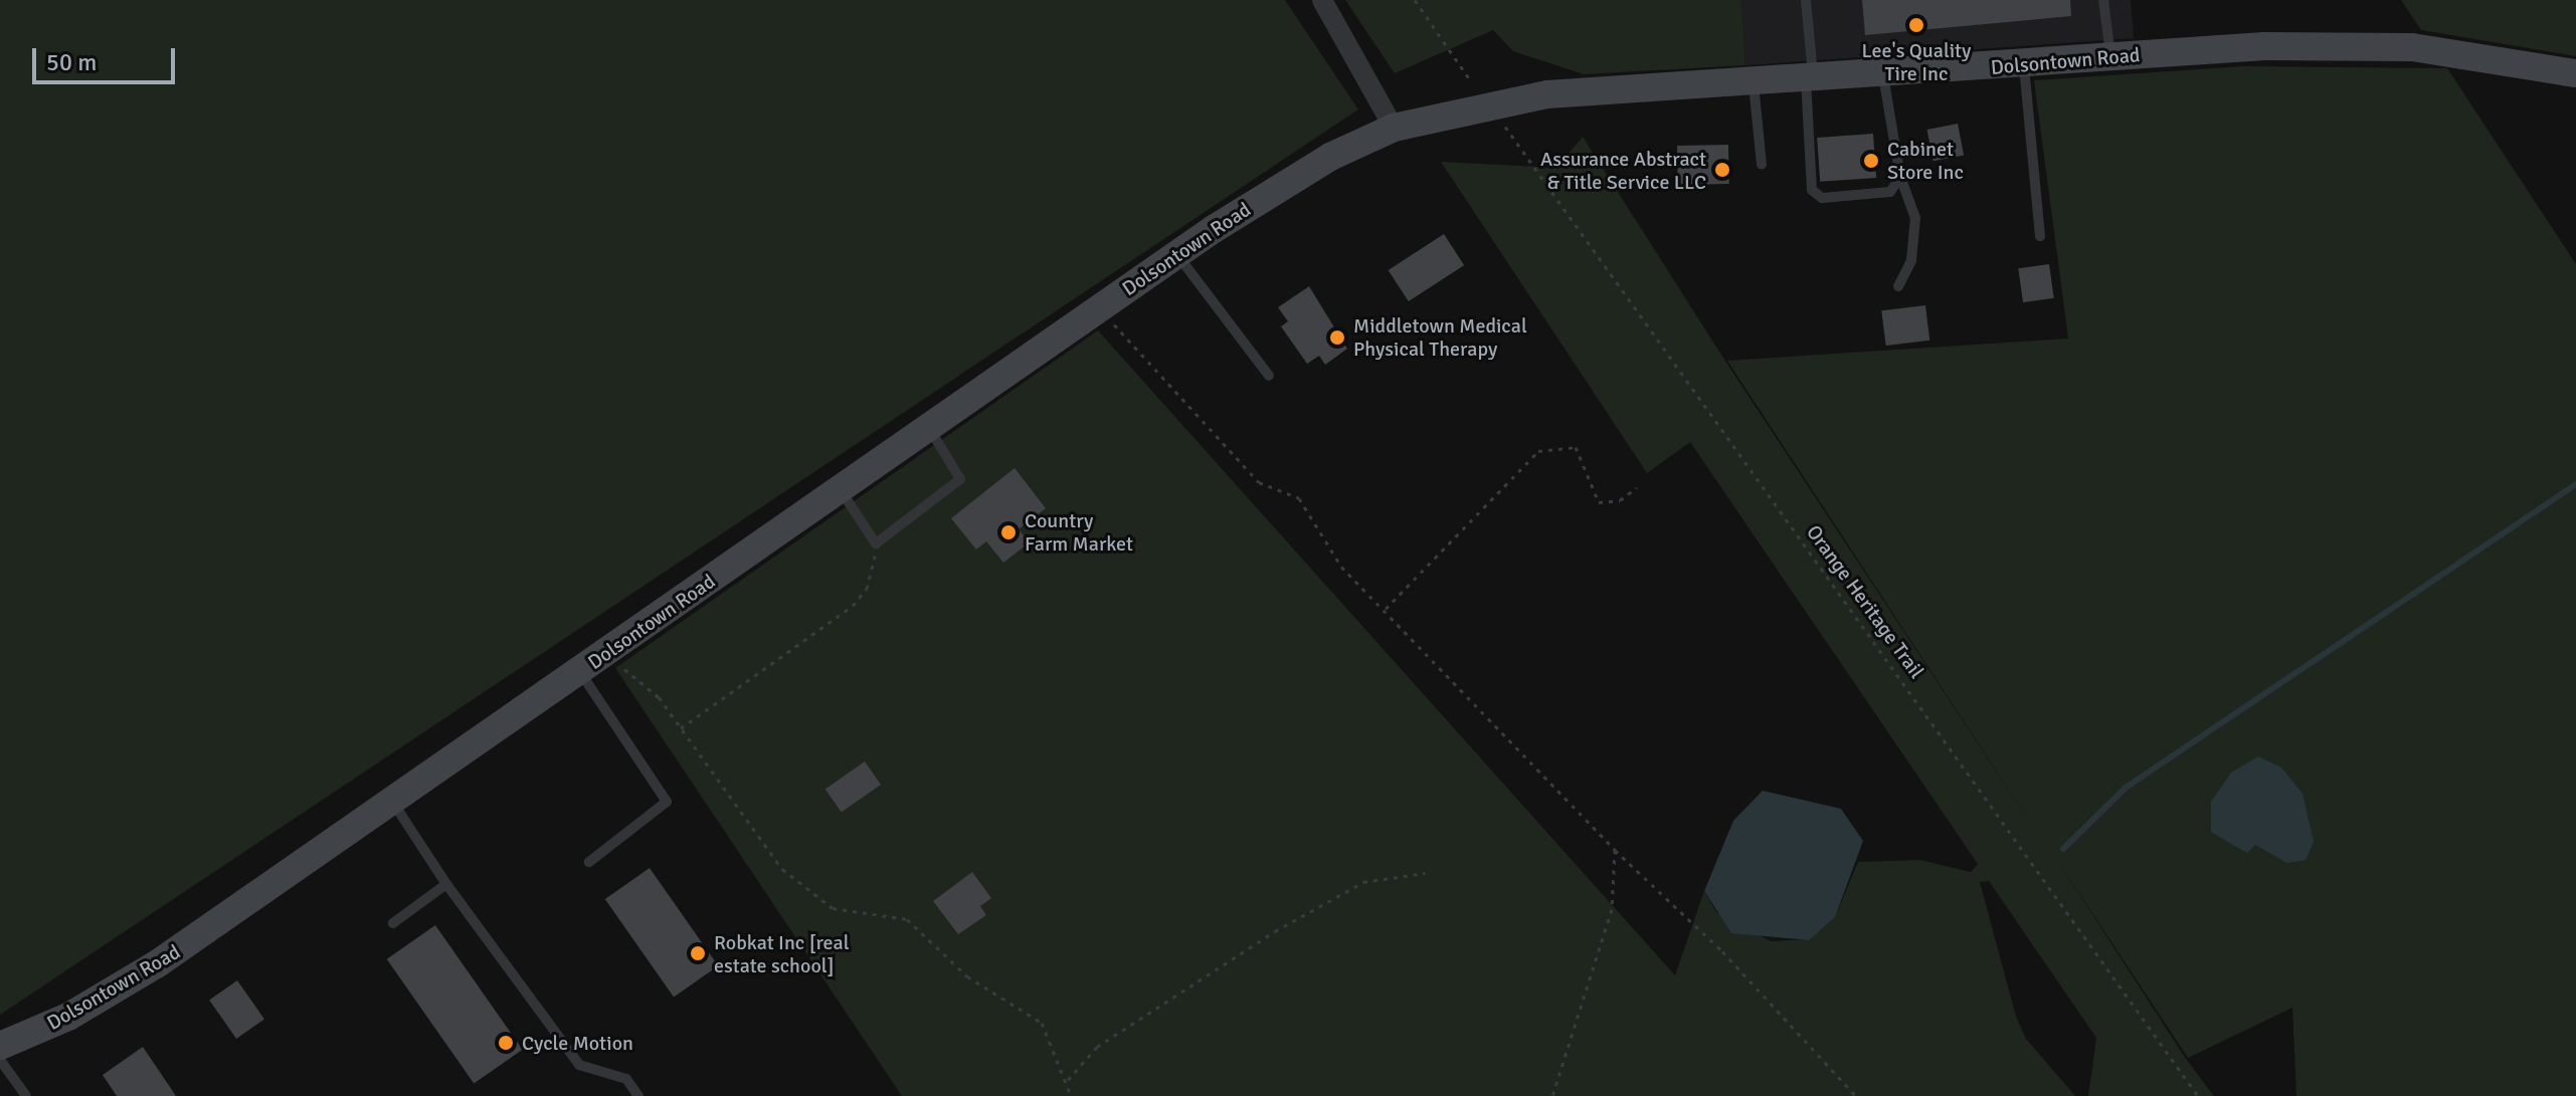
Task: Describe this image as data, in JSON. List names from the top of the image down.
{
  "streets": {
    "street": ["Dolsontown Road"],
    "path": ["Orange Heritage Trail"]
  },
  "places": [
    "Lee's Quality Tire Inc",
    "Cabinet Store Inc",
    "Assurance Abstract & Title Service LLC",
    "Middletown Medical Physical Therapy",
    "Country Farm Market",
    "Robkat Inc [real estate school]",
    "Cycle Motion"
  ],
  "scale_bar": "50 m"
}
